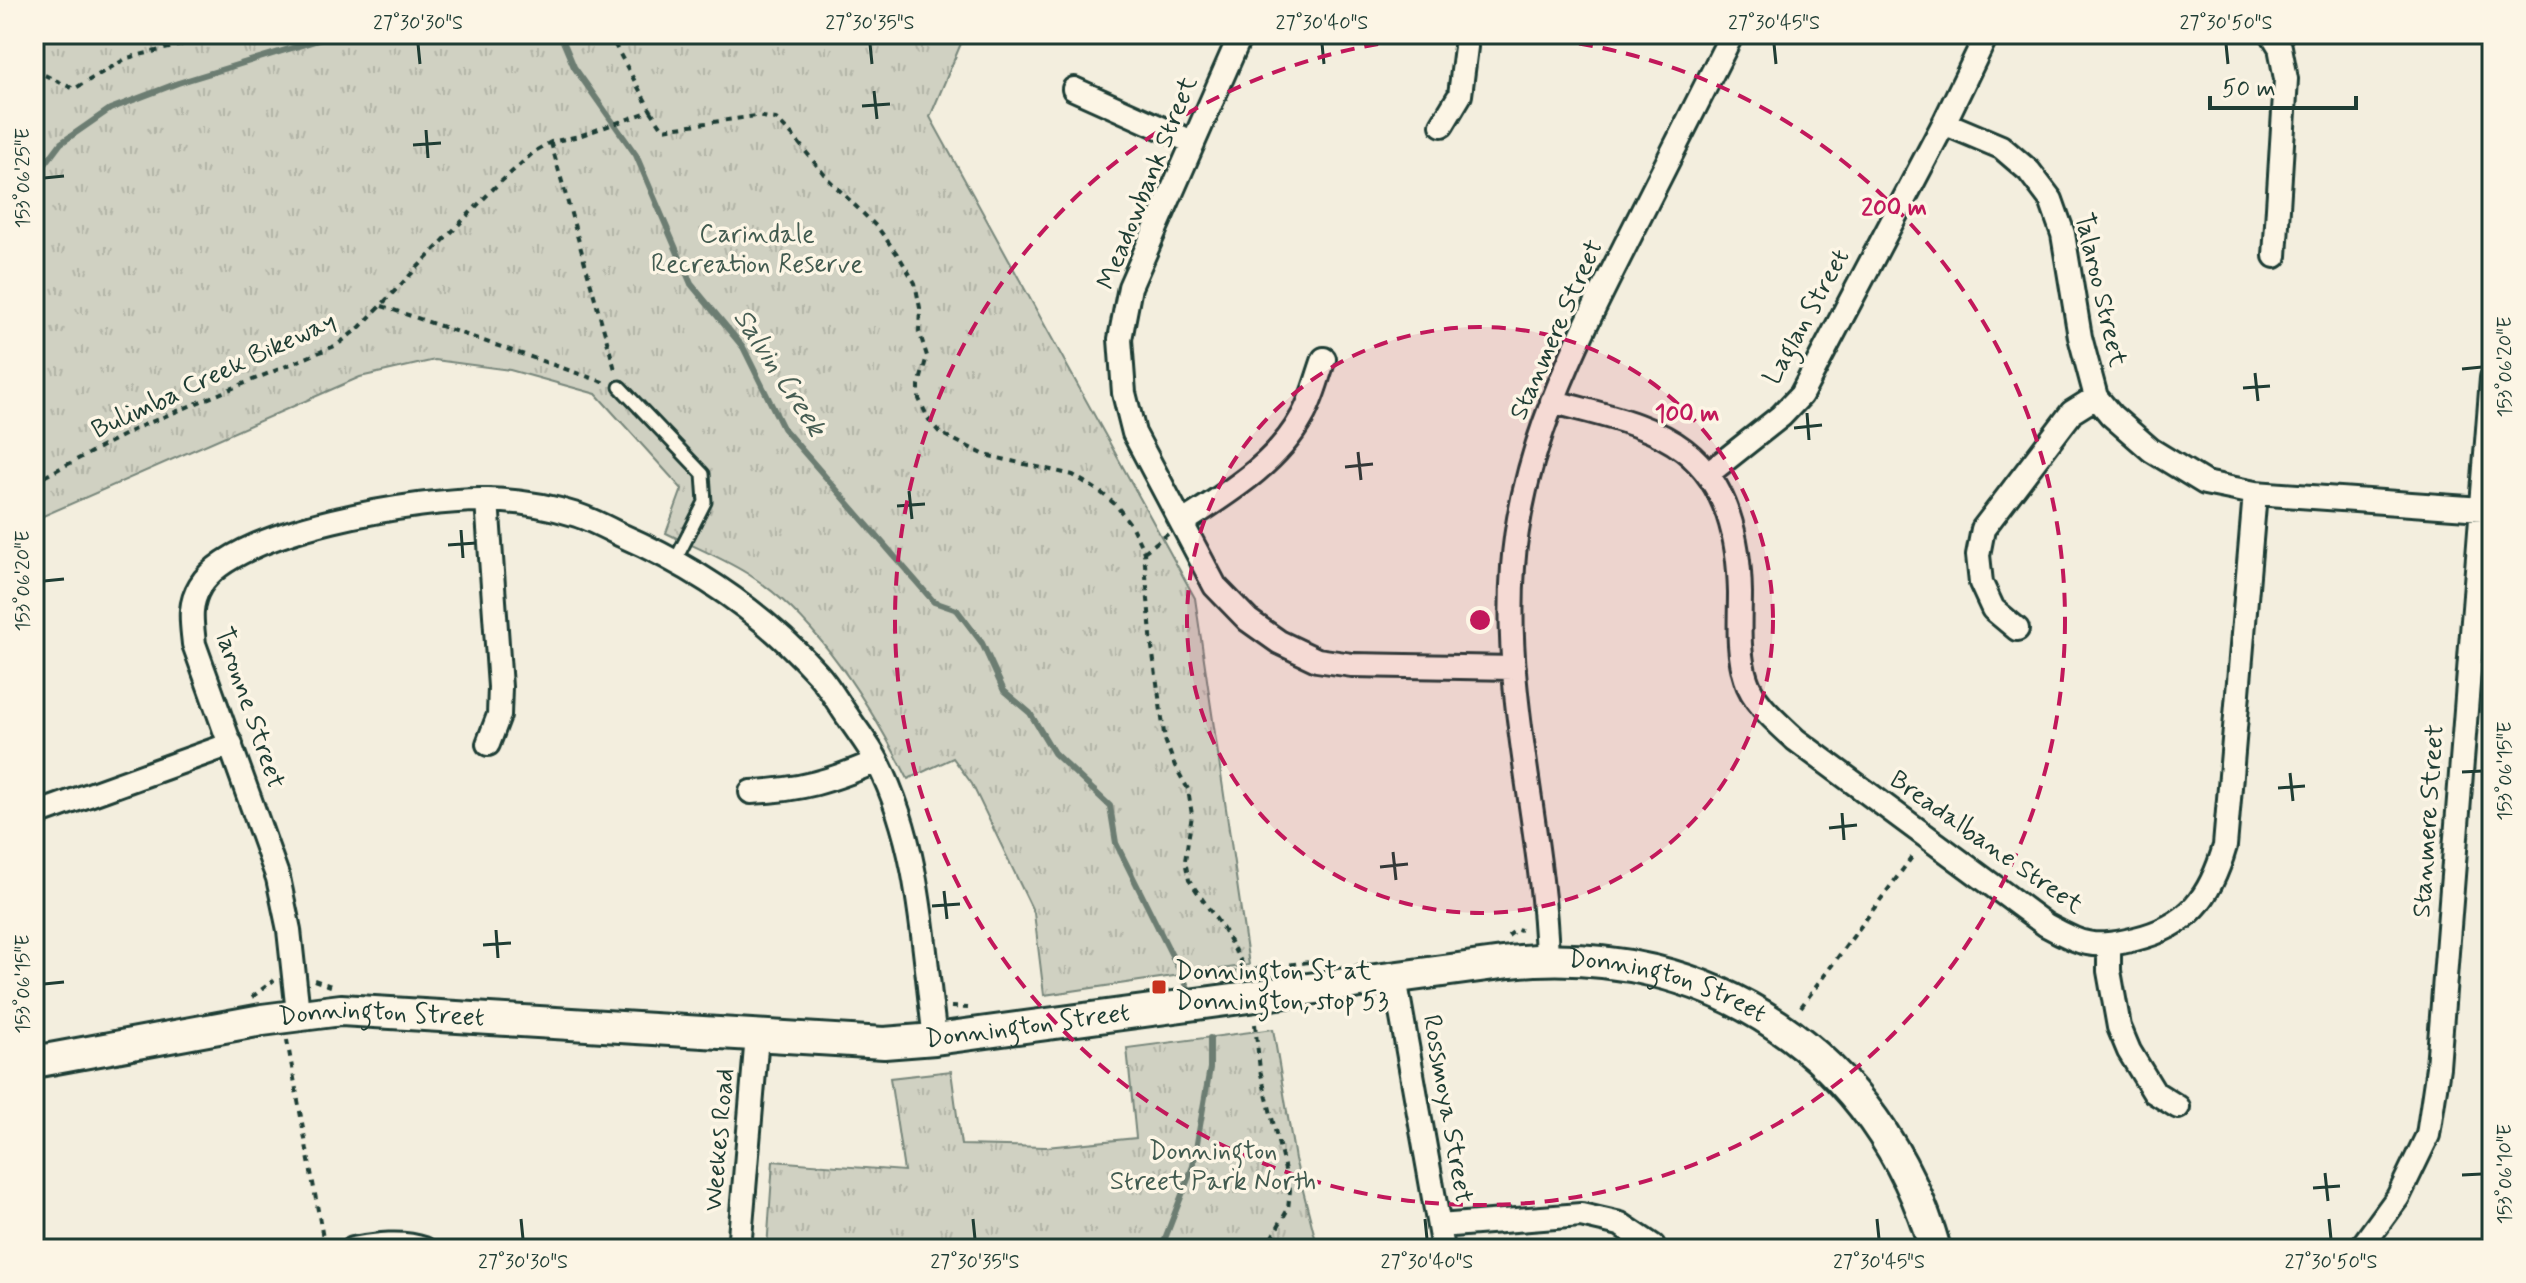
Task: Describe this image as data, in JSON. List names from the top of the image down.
{
  "streets": {
    "street": [
      "Meadowbank Street",
      "Talaroo Street",
      "Laglan Street",
      "Stanmere Street",
      "Taronne Street",
      "Breadalbane Street",
      "Donnington Street",
      "Rossmoya Street",
      "Weekes Road"
    ],
    "path": ["Bulimba Creek Bikeway"]
  },
  "crossings": [
    ["Meadowbank Street", "Stanmere Street"],
    ["Talaroo Street", "Laglan Street"],
    ["Talaroo Street", "Stanmere Street"],
    ["Talaroo Street", "Breadalbane Street"],
    ["Laglan Street", "Breadalbane Street"],
    ["Stanmere Street", "Breadalbane Street"],
    ["Stanmere Street", "Donnington Street"],
    ["Taronne Street", "Donnington Street"],
    ["Donnington Street", "Rossmoya Street"],
    ["Donnington Street", "Weekes Road"]
  ],
  "water": ["Salvin Creek"],
  "parks": ["Carindale Recreation Reserve", "Donnington Street Park North"],
  "places": {
    "transit": ["Donnington St at Donnington, stop 53"]
  },
  "scale_bar": "50 m",
  "coordinates": [
    "27°30'30\"S",
    "27°30'35\"S",
    "27°30'40\"S",
    "27°30'45\"S",
    "27°30'50\"S",
    "153°06'25\"E",
    "153°06'20\"E",
    "153°06'15\"E",
    "153°06'10\"E"
  ],
  "rings": ["200 m", "100 m"]
}
